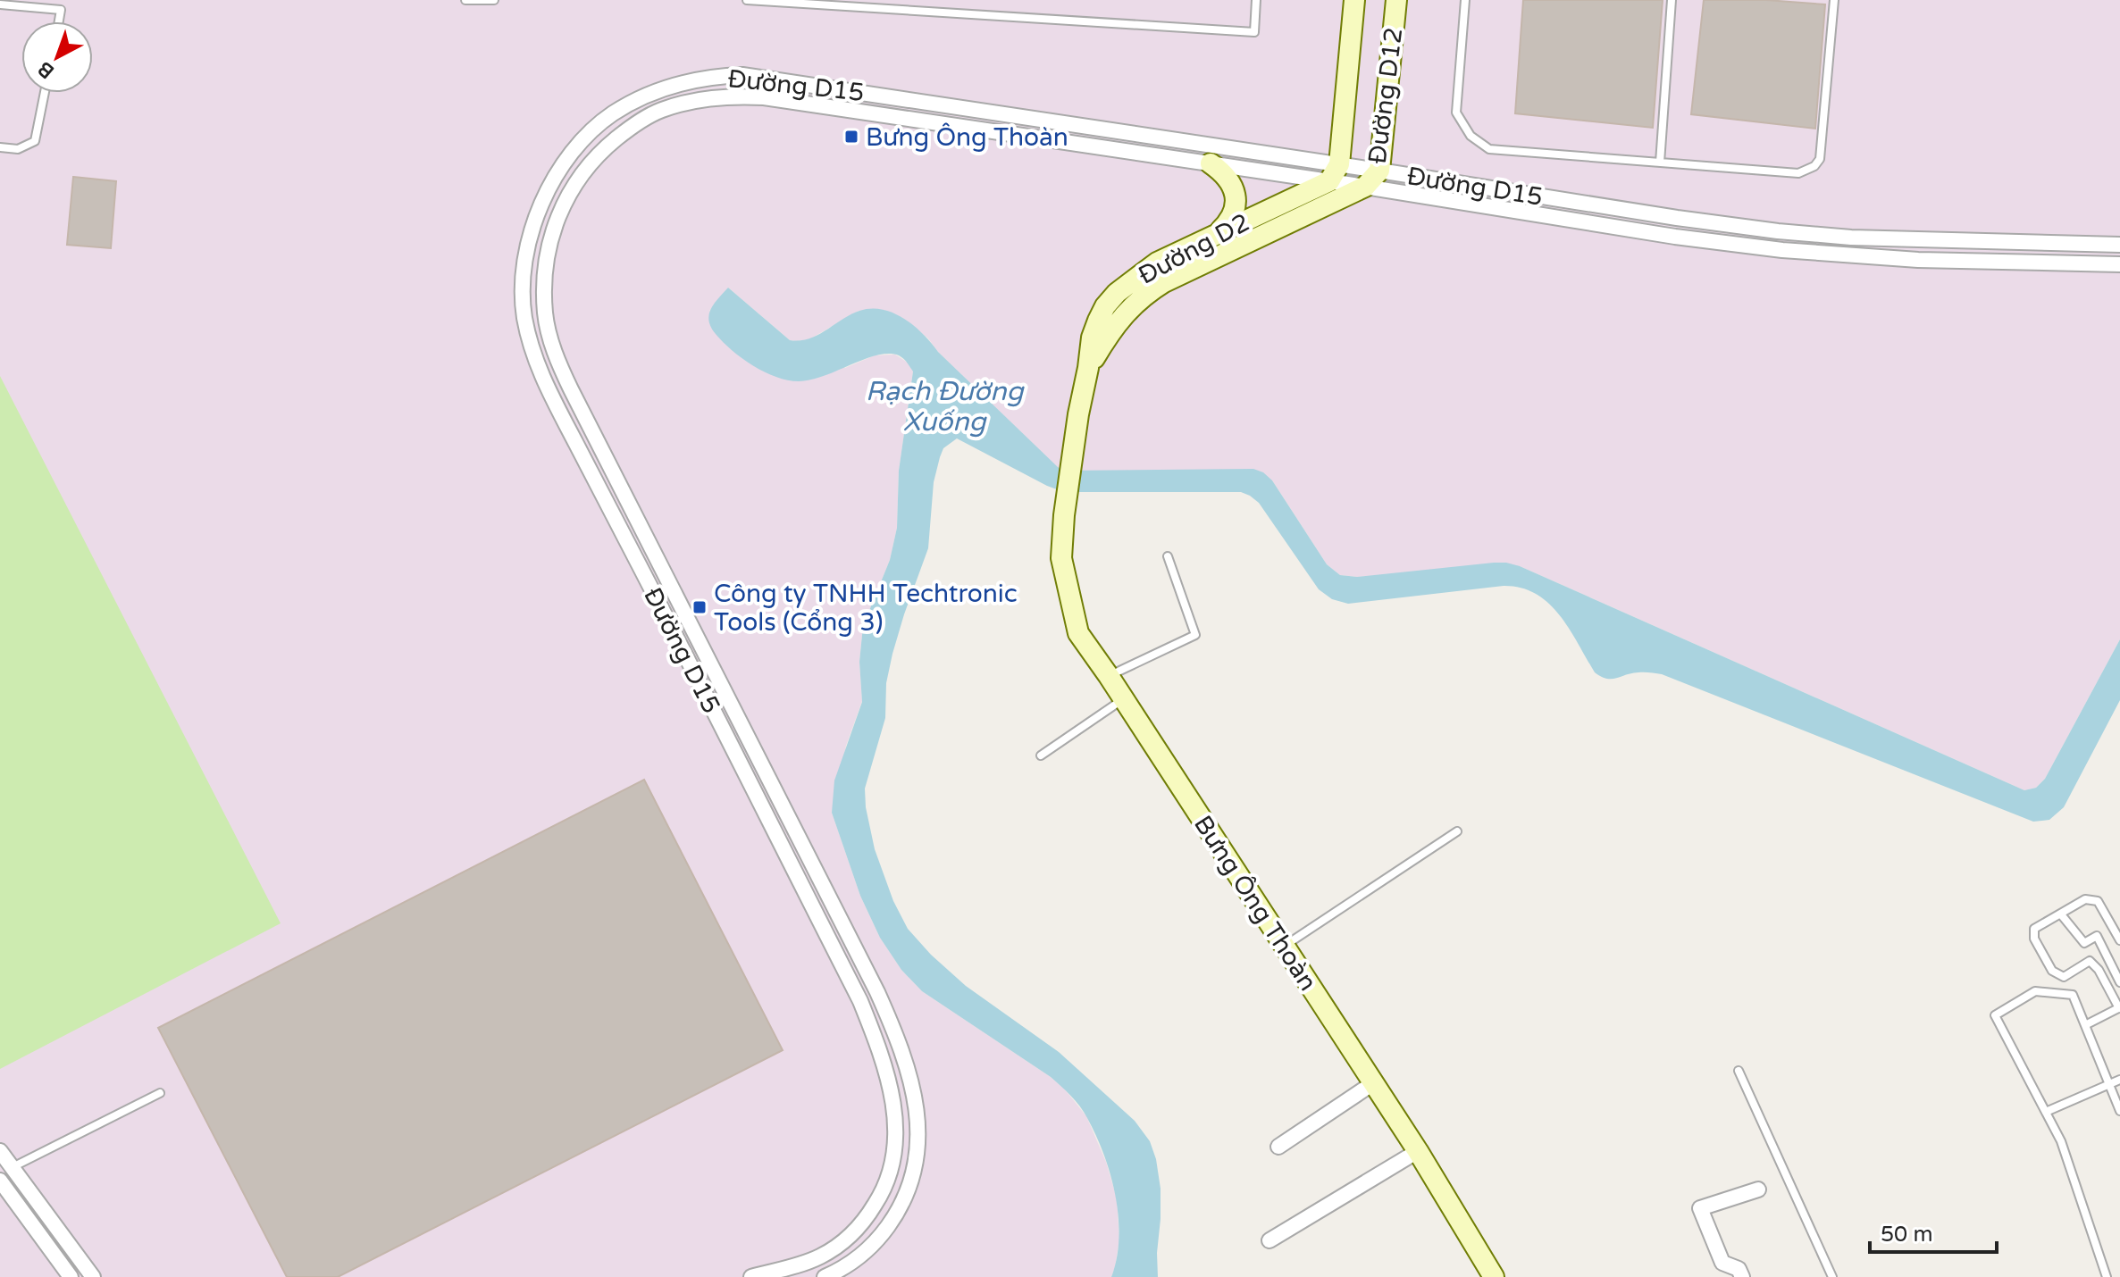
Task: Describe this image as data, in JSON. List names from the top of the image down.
{
  "streets": {
    "street": [
      "Đường D15",
      "Đường D12",
      "Đường D2",
      "Bưng Ông Thoàn"
    ]
  },
  "crossings": [
    ["Đường D15", "Đường D12"],
    ["Đường D15", "Đường D2"],
    ["Đường D12", "Đường D2"],
    ["Đường D2", "Bưng Ông Thoàn"]
  ],
  "water": ["Rạch Đường Xuống"],
  "places": {
    "transit": ["Bưng Ông Thoàn", "Công ty TNHH Techtronic Tools (Cổng 3)"]
  },
  "scale_bar": "50 m",
  "north": "bottom left"
}
